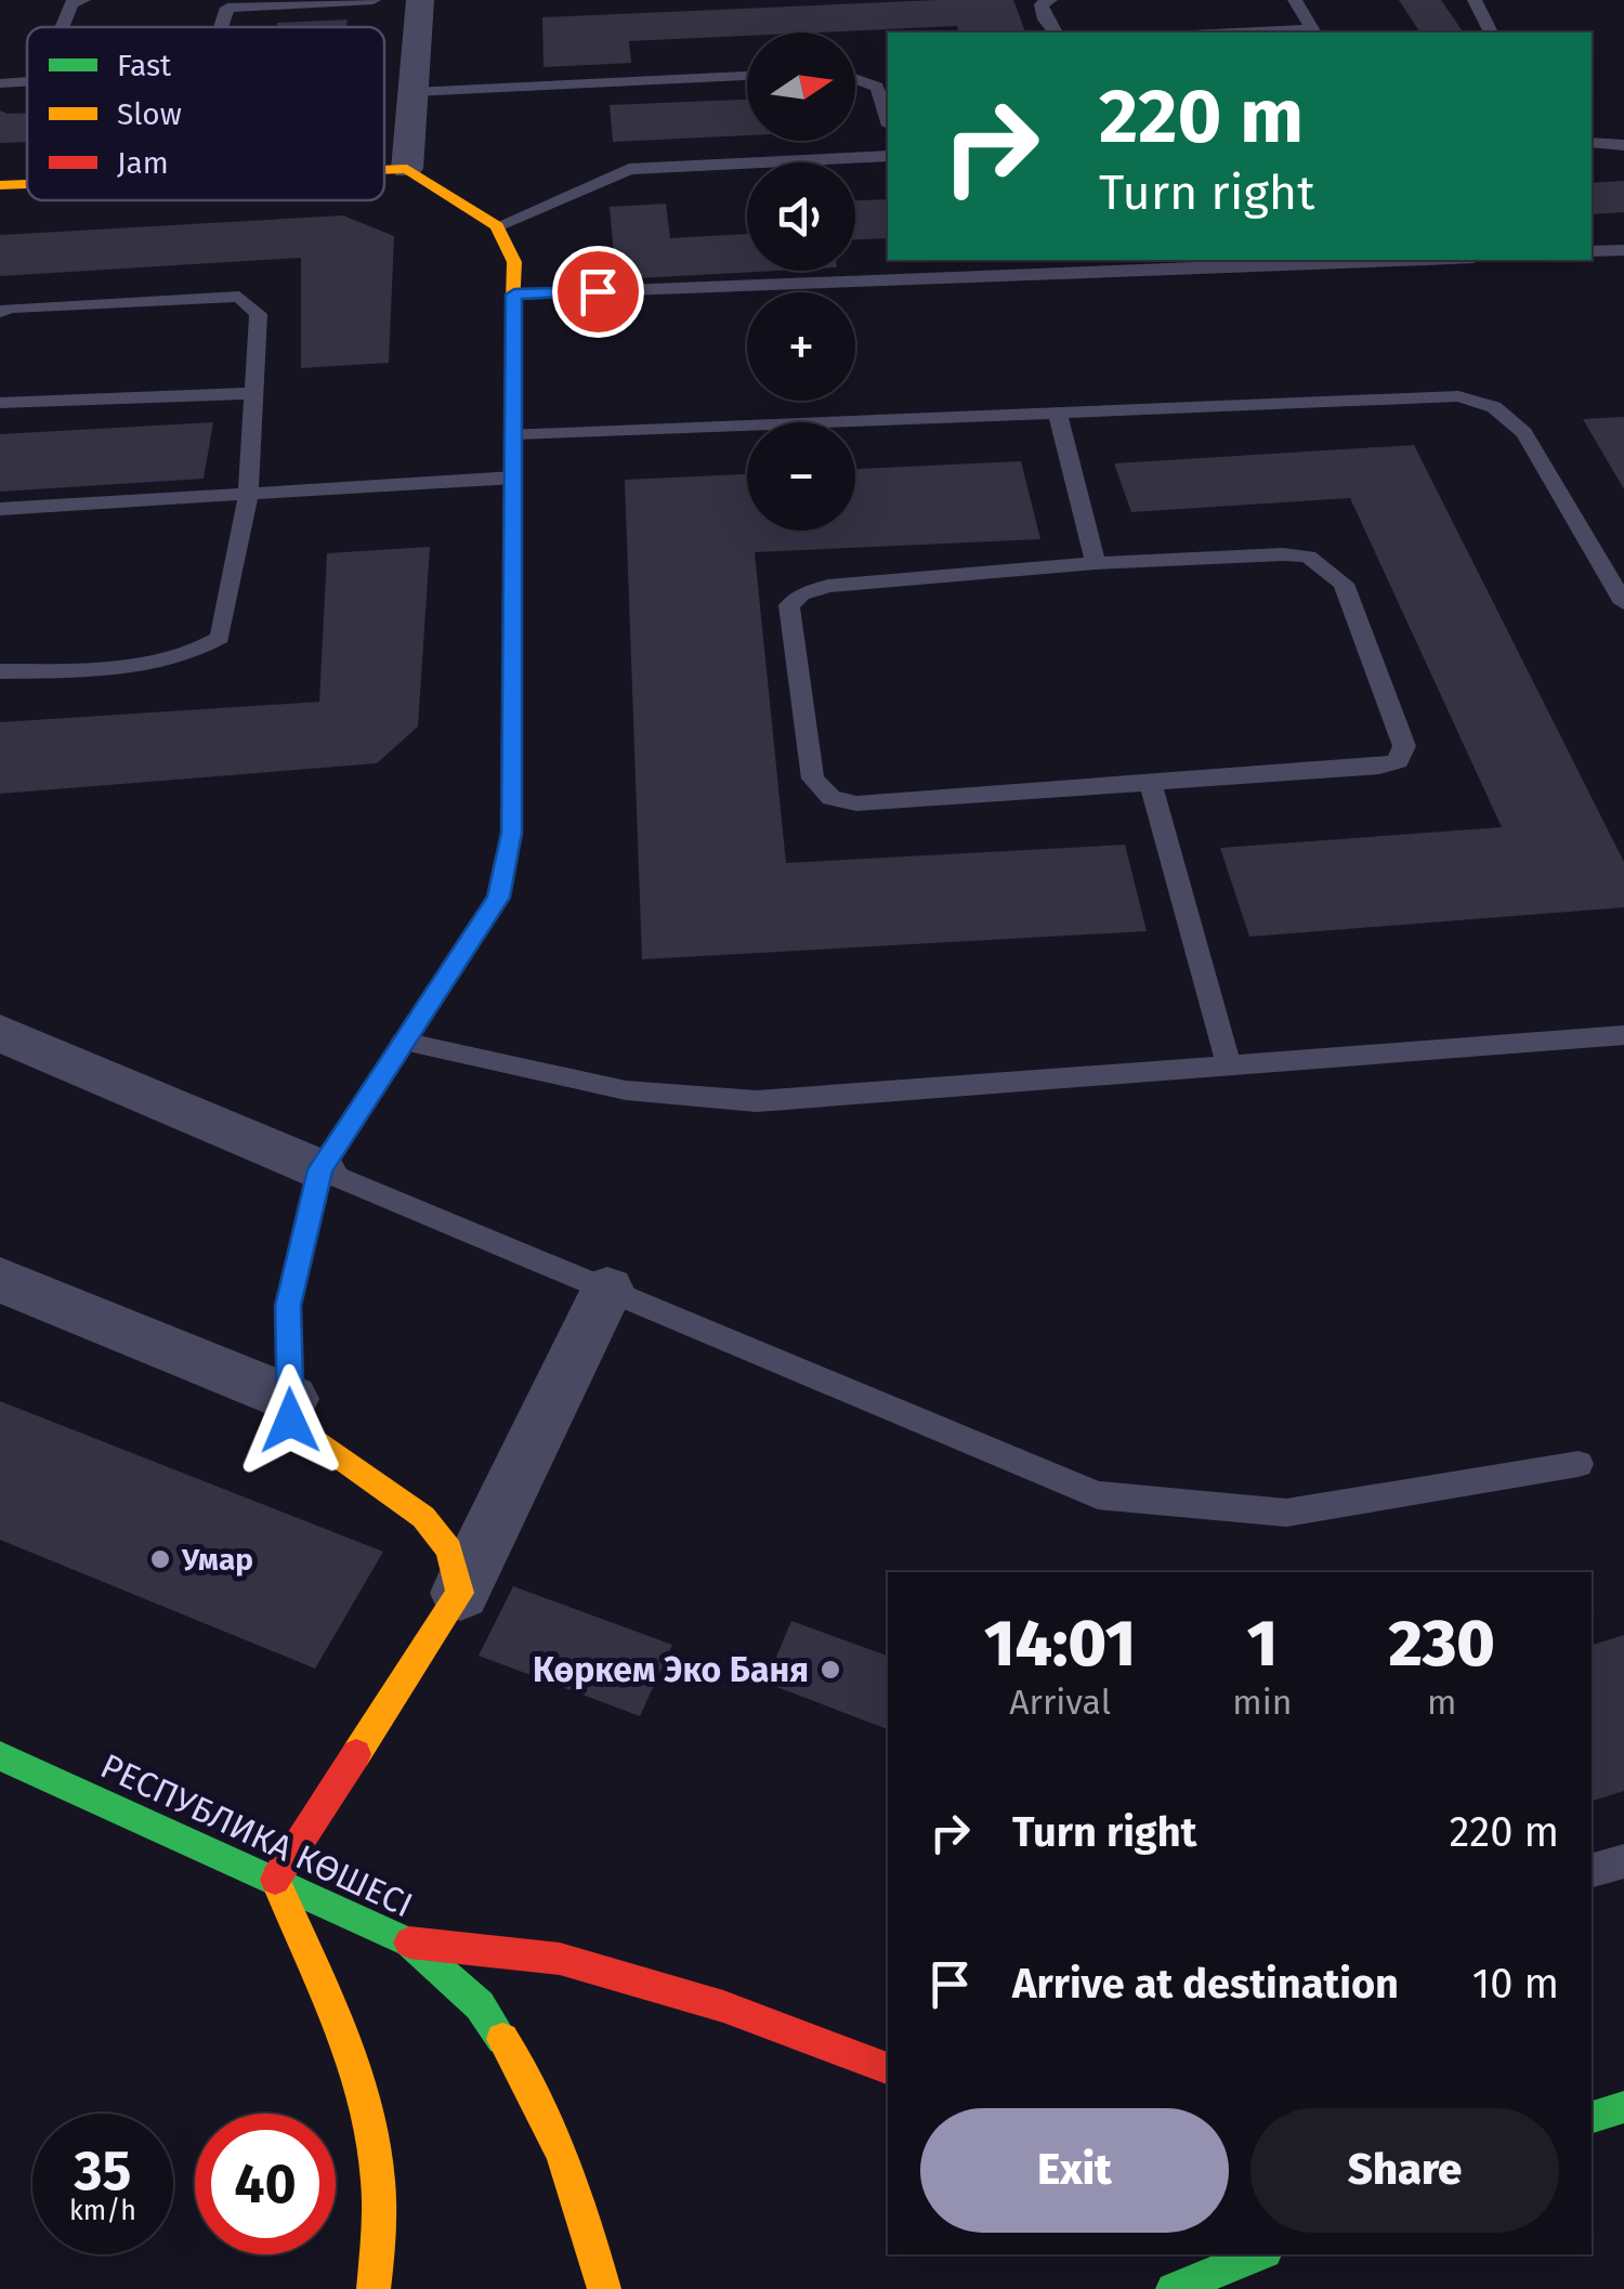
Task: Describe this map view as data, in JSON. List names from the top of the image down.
{
  "streets": {
    "main road": ["РЕСПУБЛИКА КӨШЕСІ"]
  },
  "places": ["Умар", "Көркем Эко Баня"],
  "legend": ["Fast", "Slow", "Jam"],
  "north": "right",
  "page": {
    "map_buttons": ["+", "−"],
    "turn": ["220 m", "Turn right"],
    "eta": [
      "14:01",
      "Arrival",
      "1",
      "min",
      "230",
      "m"
    ],
    "list": [
      {
        "name": "Turn right",
        "value": "220 m"
      },
      {
        "name": "Arrive at destination",
        "value": "10 m"
      }
    ],
    "buttons": ["Exit", "Share"],
    "speed": "35 km/h",
    "limit": "40"
  }
}
